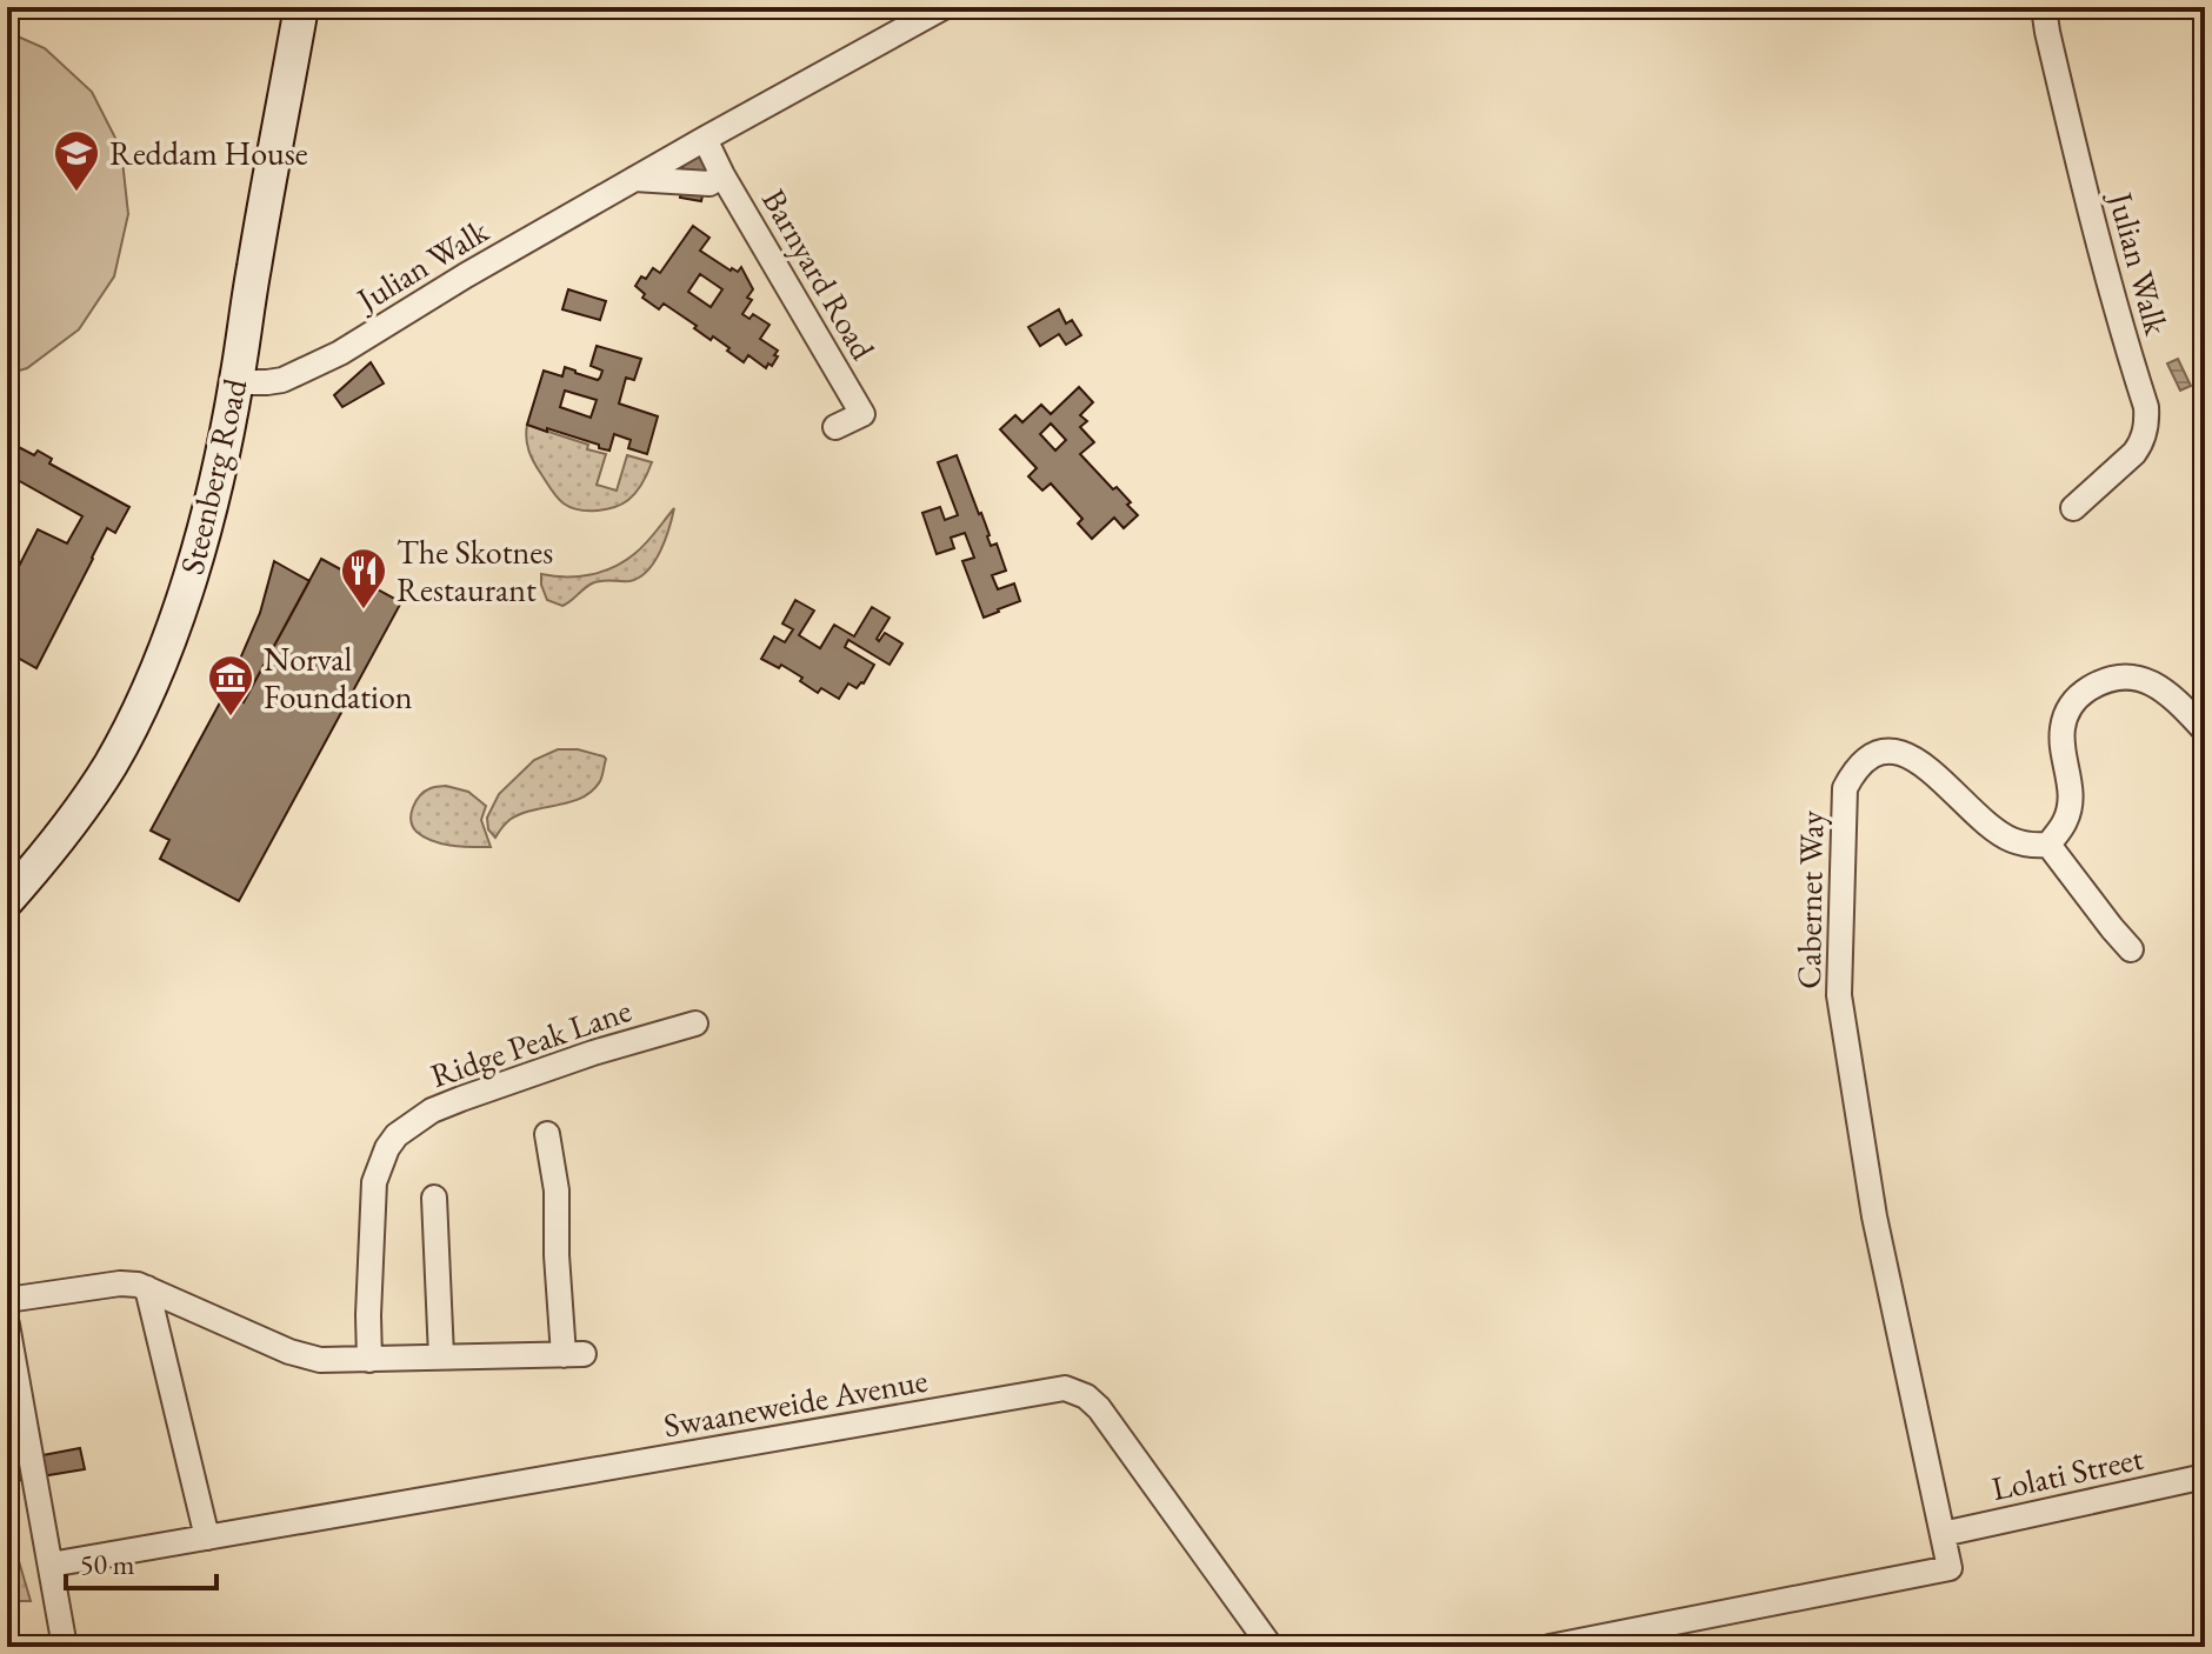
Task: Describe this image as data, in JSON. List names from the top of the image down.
{
  "streets": {
    "main road": ["Steenberg Road"],
    "street": [
      "Julian Walk",
      "Barnyard Road",
      "Cabernet Way",
      "Ridge Peak Lane",
      "Swaaneweide Avenue",
      "Lolati Street"
    ]
  },
  "crossings": [
    ["Julian Walk", "Barnyard Road"],
    ["Julian Walk", "Steenberg Road"],
    ["Cabernet Way", "Lolati Street"]
  ],
  "places": {
    "school or university": ["Reddam House"],
    "restaurant": ["The Skotnes Restaurant"],
    "museum": ["Norval Foundation"]
  },
  "scale_bar": "50 m"
}
